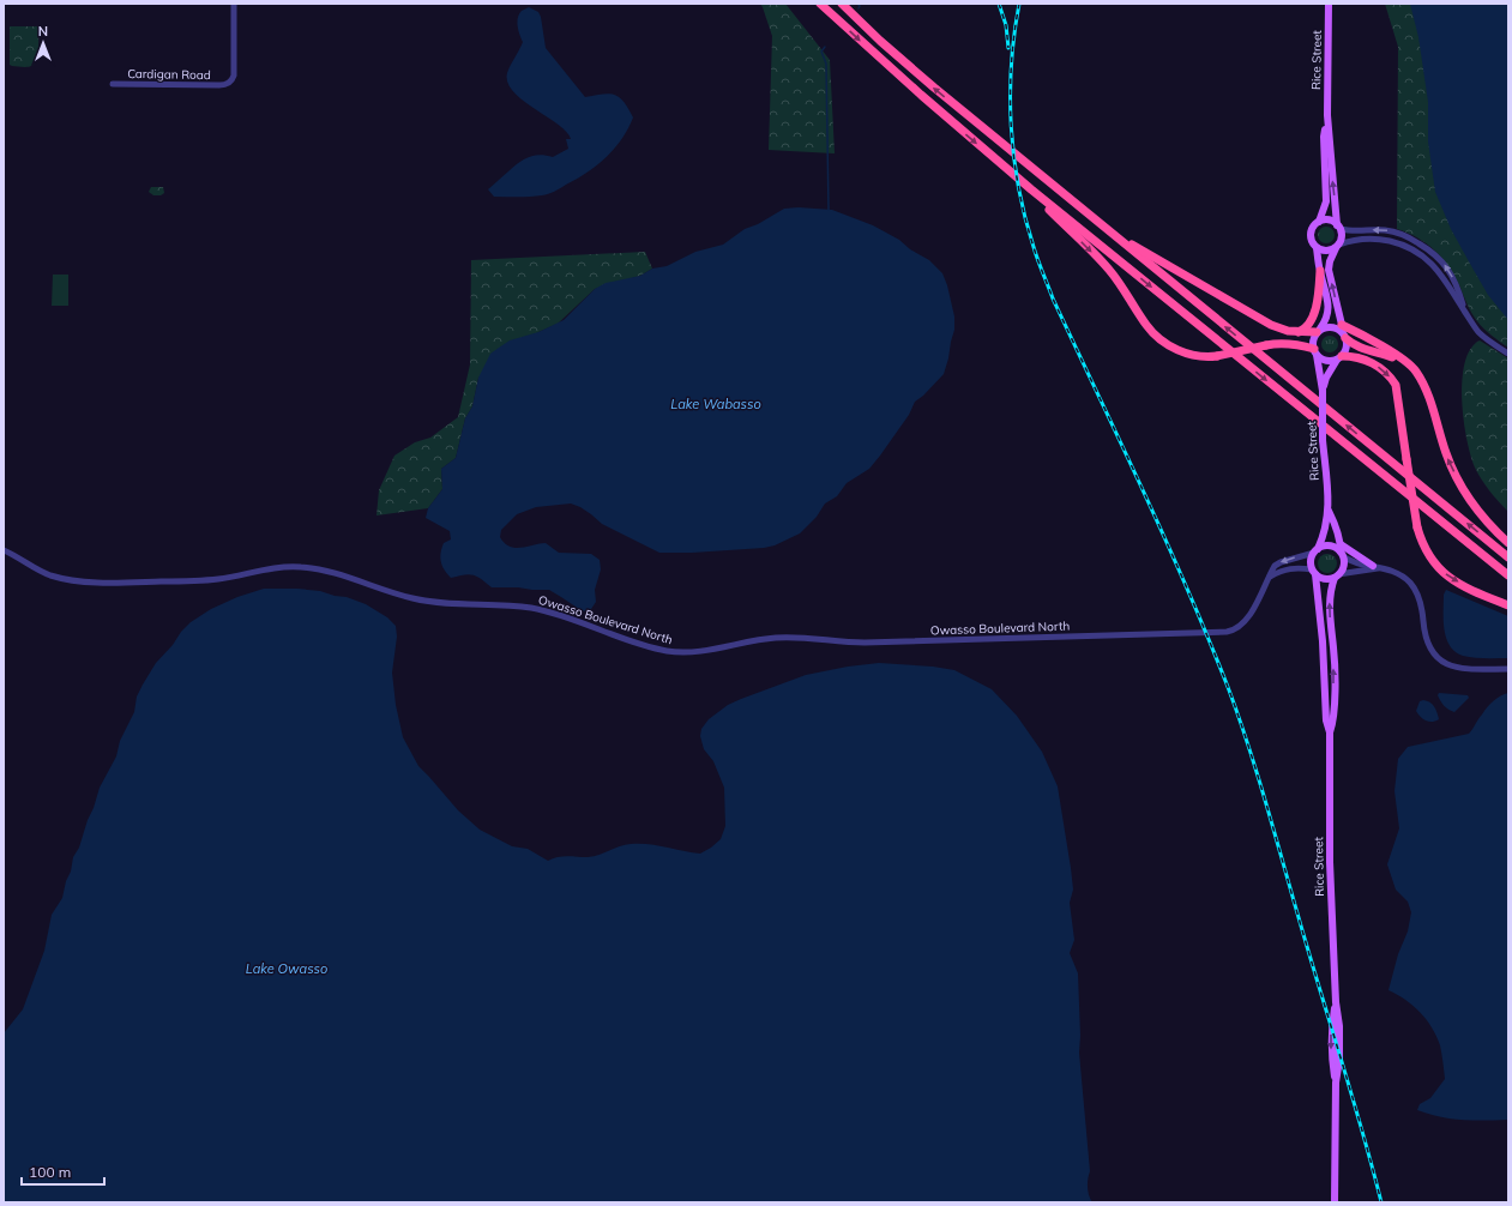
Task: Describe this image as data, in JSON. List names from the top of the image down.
{
  "streets": {
    "main road": ["Rice Street"],
    "street": ["Cardigan Road", "Owasso Boulevard North"]
  },
  "crossings": [
    ["Rice Street", "Owasso Boulevard North"]
  ],
  "water": ["Lake Wabasso", "Lake Owasso"],
  "scale_bar": "100 m",
  "north": "top"
}
